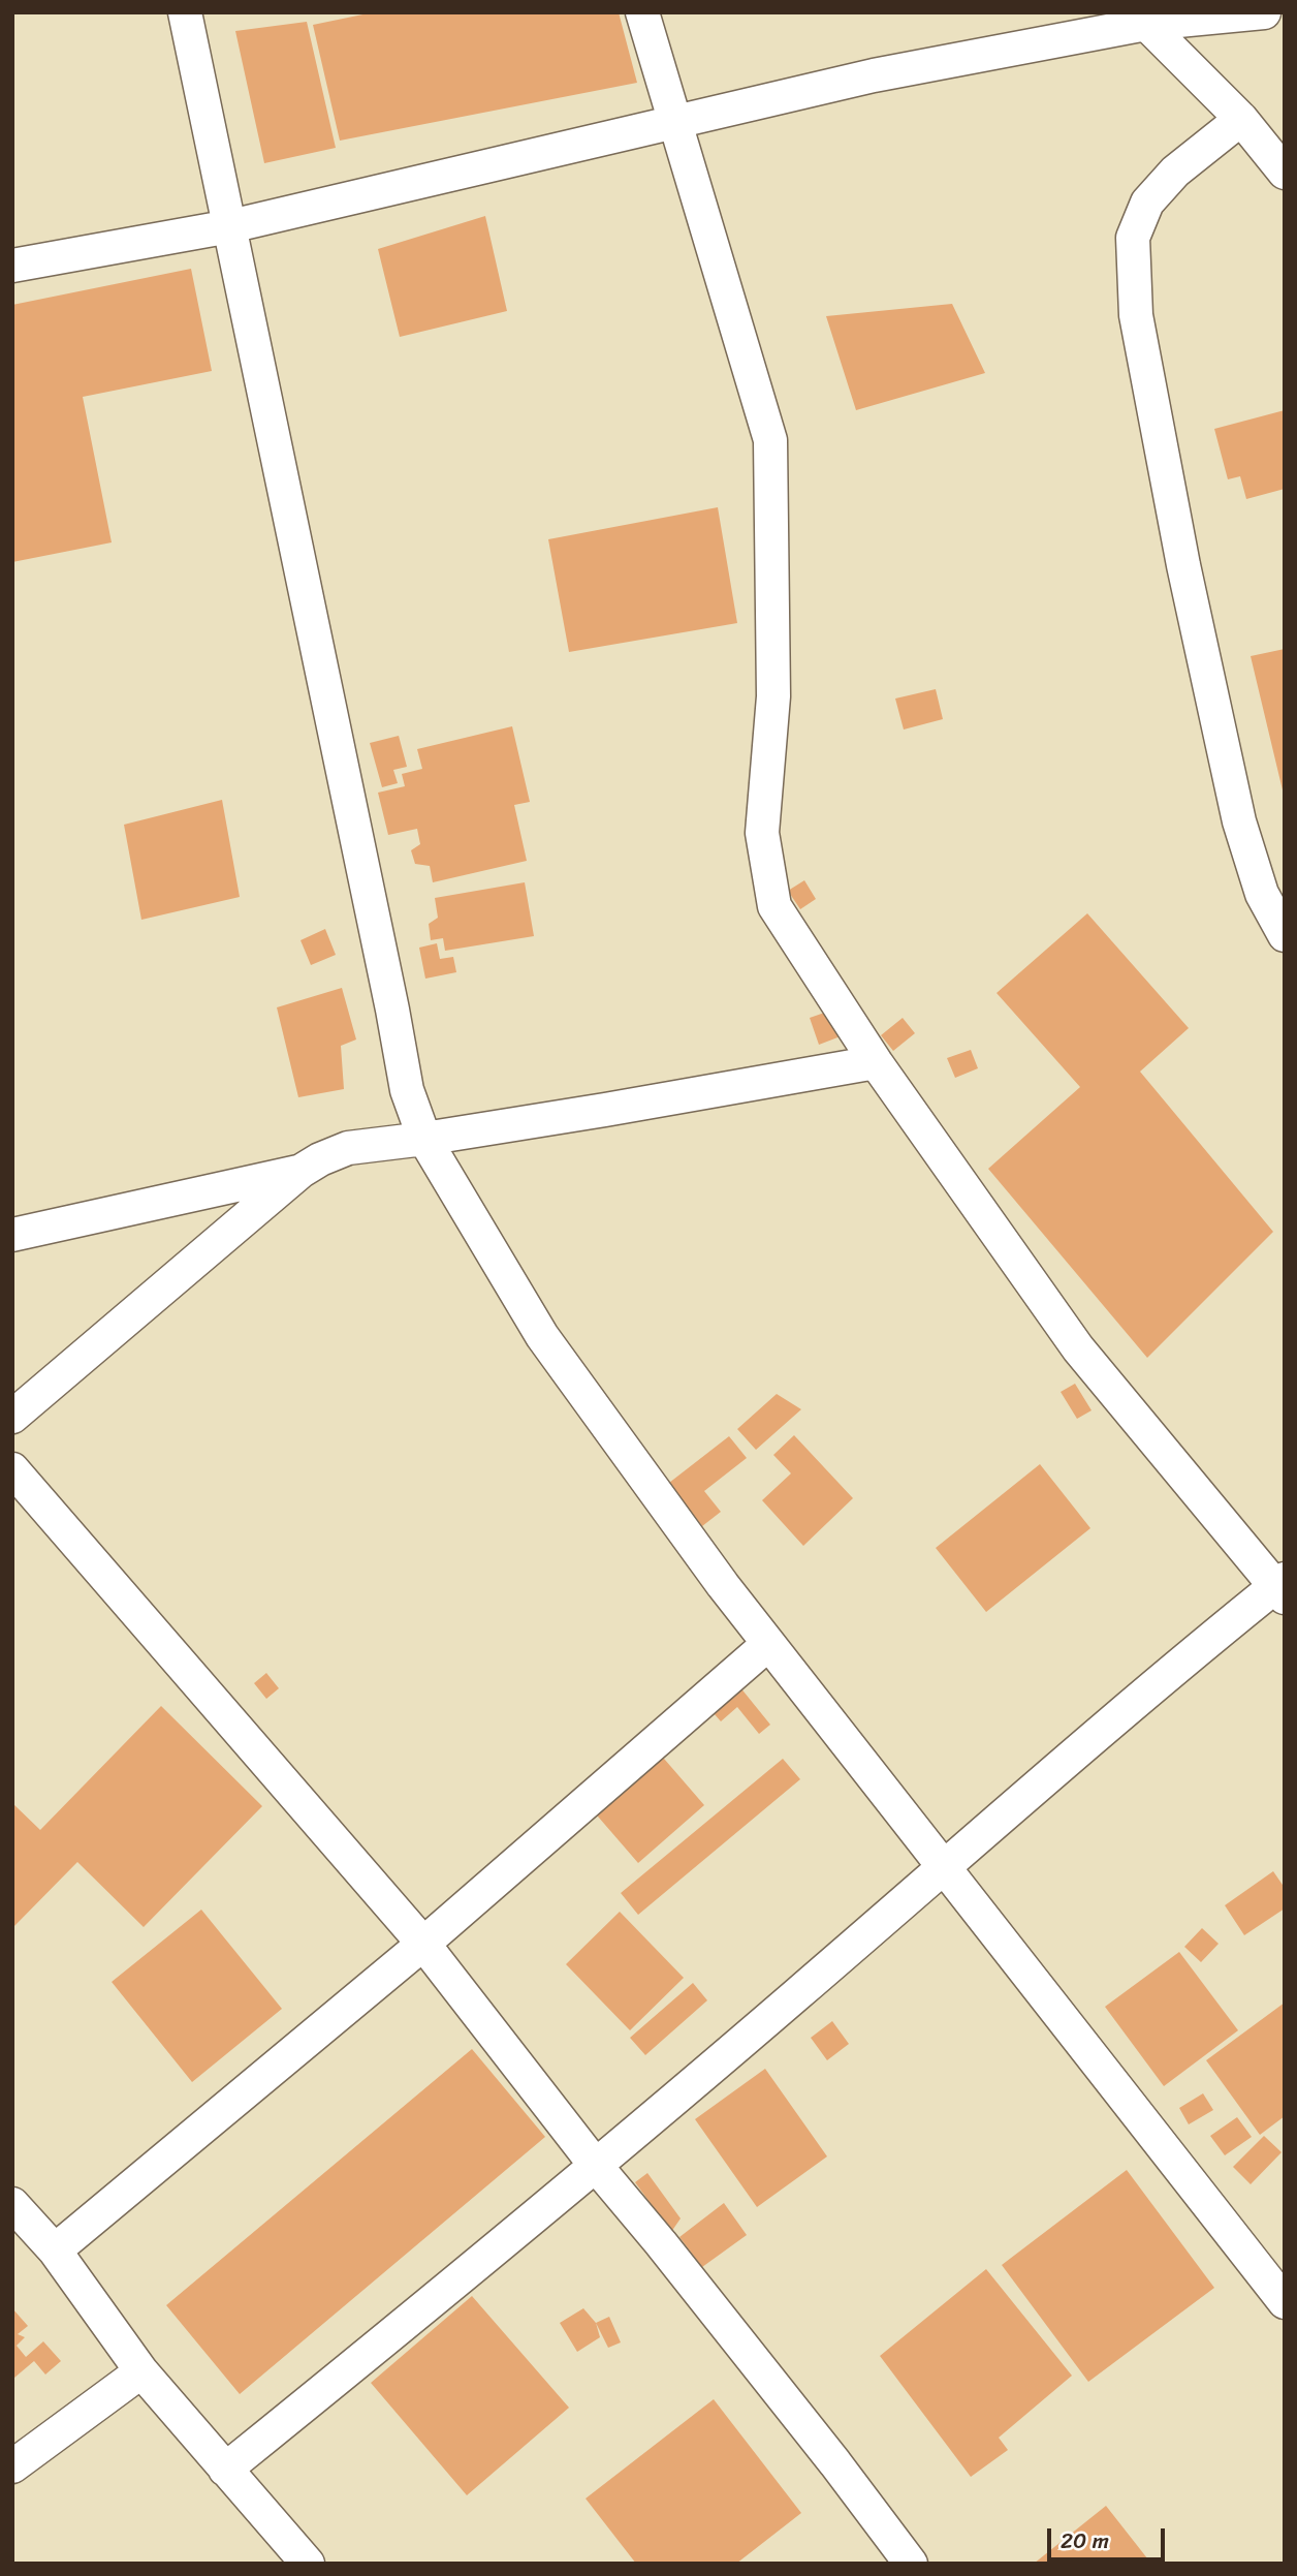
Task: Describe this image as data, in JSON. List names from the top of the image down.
{
  "scale_bar": "20 m"
}
